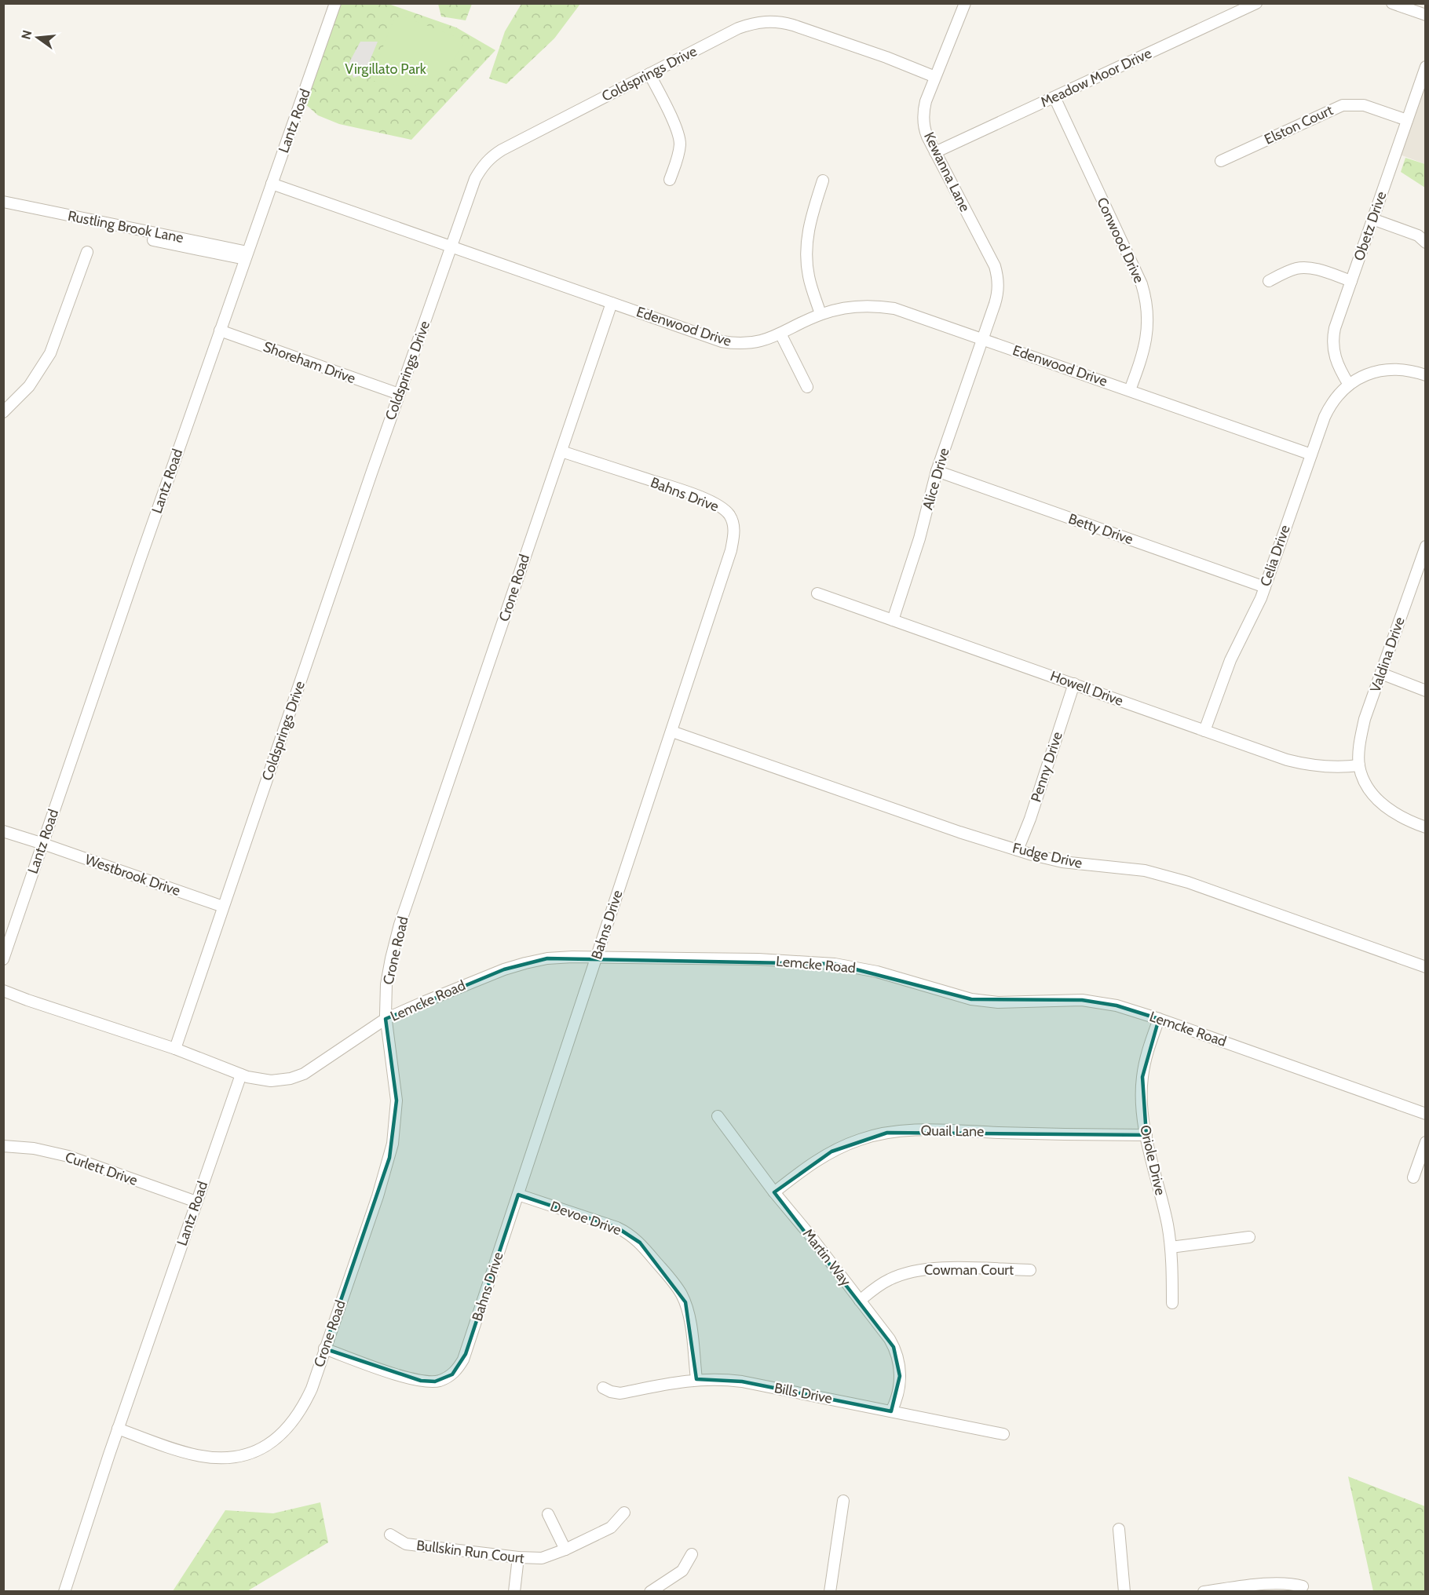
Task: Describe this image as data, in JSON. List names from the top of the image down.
{
  "streets": {
    "street": [
      "Coldsprings Drive",
      "Meadow Moor Drive",
      "Lantz Road",
      "Elston Court",
      "Kewanna Lane",
      "Obetz Drive",
      "Rustling Brook Lane",
      "Conwood Drive",
      "Edenwood Drive",
      "Shoreham Drive",
      "Alice Drive",
      "Bahns Drive",
      "Betty Drive",
      "Celia Drive",
      "Crone Road",
      "Valdina Drive",
      "Howell Drive",
      "Penny Drive",
      "Fudge Drive",
      "Westbrook Drive",
      "Lemcke Road",
      "Quail Lane",
      "Oriole Drive",
      "Curlett Drive",
      "Devoe Drive",
      "Martin Way",
      "Cowman Court",
      "Bills Drive",
      "Bullskin Run Court"
    ]
  },
  "crossings": [
    ["Coldsprings Drive", "Kewanna Lane"],
    ["Coldsprings Drive", "Edenwood Drive"],
    ["Coldsprings Drive", "Shoreham Drive"],
    ["Coldsprings Drive", "Westbrook Drive"],
    ["Meadow Moor Drive", "Kewanna Lane"],
    ["Meadow Moor Drive", "Conwood Drive"],
    ["Lantz Road", "Rustling Brook Lane"],
    ["Lantz Road", "Edenwood Drive"],
    ["Lantz Road", "Shoreham Drive"],
    ["Lantz Road", "Crone Road"],
    ["Lantz Road", "Westbrook Drive"],
    ["Lantz Road", "Lemcke Road"],
    ["Lantz Road", "Curlett Drive"],
    ["Elston Court", "Obetz Drive"],
    ["Kewanna Lane", "Edenwood Drive"],
    ["Kewanna Lane", "Alice Drive"],
    ["Obetz Drive", "Celia Drive"],
    ["Conwood Drive", "Edenwood Drive"],
    ["Edenwood Drive", "Alice Drive"],
    ["Edenwood Drive", "Celia Drive"],
    ["Edenwood Drive", "Crone Road"],
    ["Alice Drive", "Betty Drive"],
    ["Alice Drive", "Howell Drive"],
    ["Bahns Drive", "Crone Road"],
    ["Bahns Drive", "Fudge Drive"],
    ["Bahns Drive", "Lemcke Road"],
    ["Bahns Drive", "Devoe Drive"],
    ["Betty Drive", "Celia Drive"],
    ["Celia Drive", "Howell Drive"],
    ["Crone Road", "Lemcke Road"],
    ["Valdina Drive", "Howell Drive"],
    ["Howell Drive", "Penny Drive"],
    ["Penny Drive", "Fudge Drive"],
    ["Lemcke Road", "Oriole Drive"],
    ["Quail Lane", "Oriole Drive"],
    ["Quail Lane", "Martin Way"],
    ["Devoe Drive", "Bills Drive"],
    ["Martin Way", "Cowman Court"],
    ["Martin Way", "Bills Drive"]
  ],
  "parks": ["Virgillato Park"],
  "north": "left"
}
